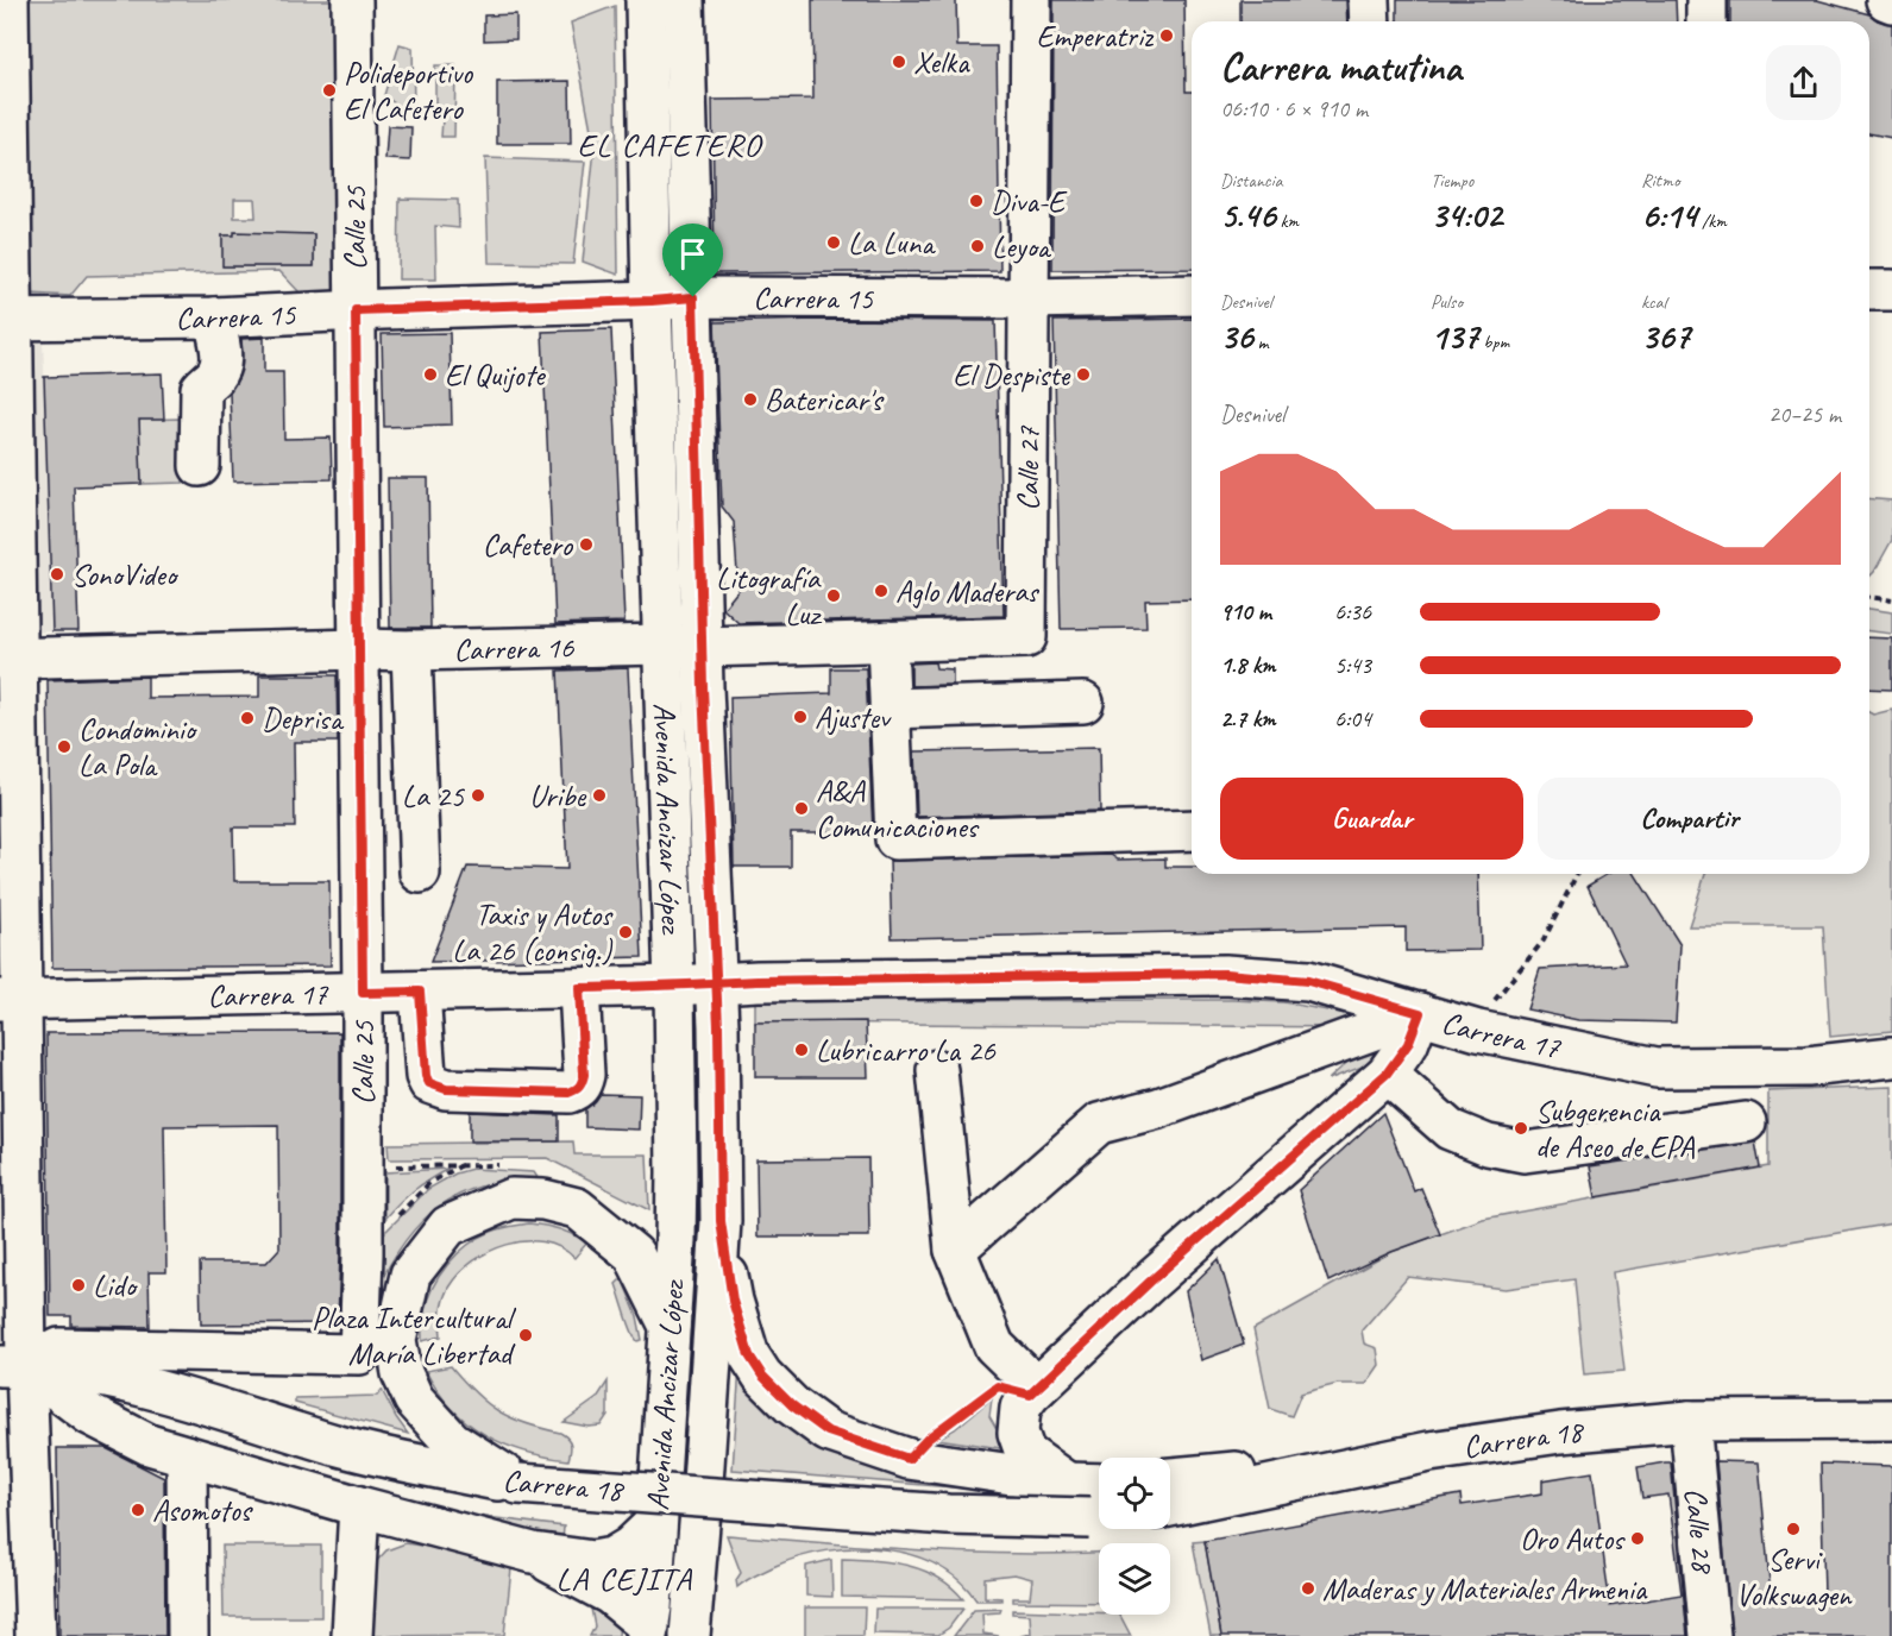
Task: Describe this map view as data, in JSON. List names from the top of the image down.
{
  "streets": {
    "street": [
      "Calle 25",
      "Carrera 15",
      "Calle 27",
      "Carrera 16",
      "Avenida Ancizar López",
      "Carrera 17",
      "Carrera 18",
      "Calle 28"
    ]
  },
  "crossings": [
    ["Calle 25", "Carrera 15"],
    ["Calle 25", "Carrera 16"],
    ["Calle 25", "Carrera 17"],
    ["Calle 25", "Carrera 18"],
    ["Carrera 15", "Calle 27"],
    ["Carrera 15", "Avenida Ancizar López"],
    ["Calle 27", "Carrera 16"],
    ["Carrera 16", "Avenida Ancizar López"],
    ["Avenida Ancizar López", "Carrera 17"],
    ["Avenida Ancizar López", "Carrera 18"],
    ["Carrera 18", "Calle 28"]
  ],
  "districts": ["EL CAFETERO", "LA CEJITA"],
  "places": [
    "Emperatriz",
    "Xelka",
    "Polideportivo El Cafetero",
    "Diva-E",
    "La Luna",
    "Leyoa",
    "El Quijote",
    "El Despiste",
    "Batericar's",
    "Cafetero",
    "SonoVideo",
    "Aglo Maderas",
    "Litografía Luz",
    "Ajustev",
    "Deprisa",
    "Condominio La Pola",
    "La 25",
    "Uribe",
    "A&A Comunicaciones",
    "Taxis y Autos La 26 (consig.)",
    "Lubricarro La 26",
    "Subgerencia de Aseo de EPA",
    "Lido",
    "Plaza Intercultural María Libertad",
    "Asomotos",
    "Servi Volkswagen",
    "Oro Autos",
    "Maderas y Materiales Armenia"
  ],
  "page": {
    "heading": ["Carrera matutina", "06:10 · 6 × 910 m"],
    "stats": [
      ["Distancia", "5.46 km"],
      ["Tiempo", "34:02"],
      ["Ritmo", "6:14 /km"],
      ["Desnivel", "36 m"],
      ["Pulso", "137 bpm"],
      ["kcal", "367"]
    ],
    "chart": ["Desnivel", "20–25 m"],
    "list": [
      {
        "name": "910 m",
        "note": "6:36"
      },
      {
        "name": "1.8 km",
        "note": "5:43"
      },
      {
        "name": "2.7 km",
        "note": "6:04"
      }
    ],
    "buttons": ["Guardar", "Compartir"]
  }
}
